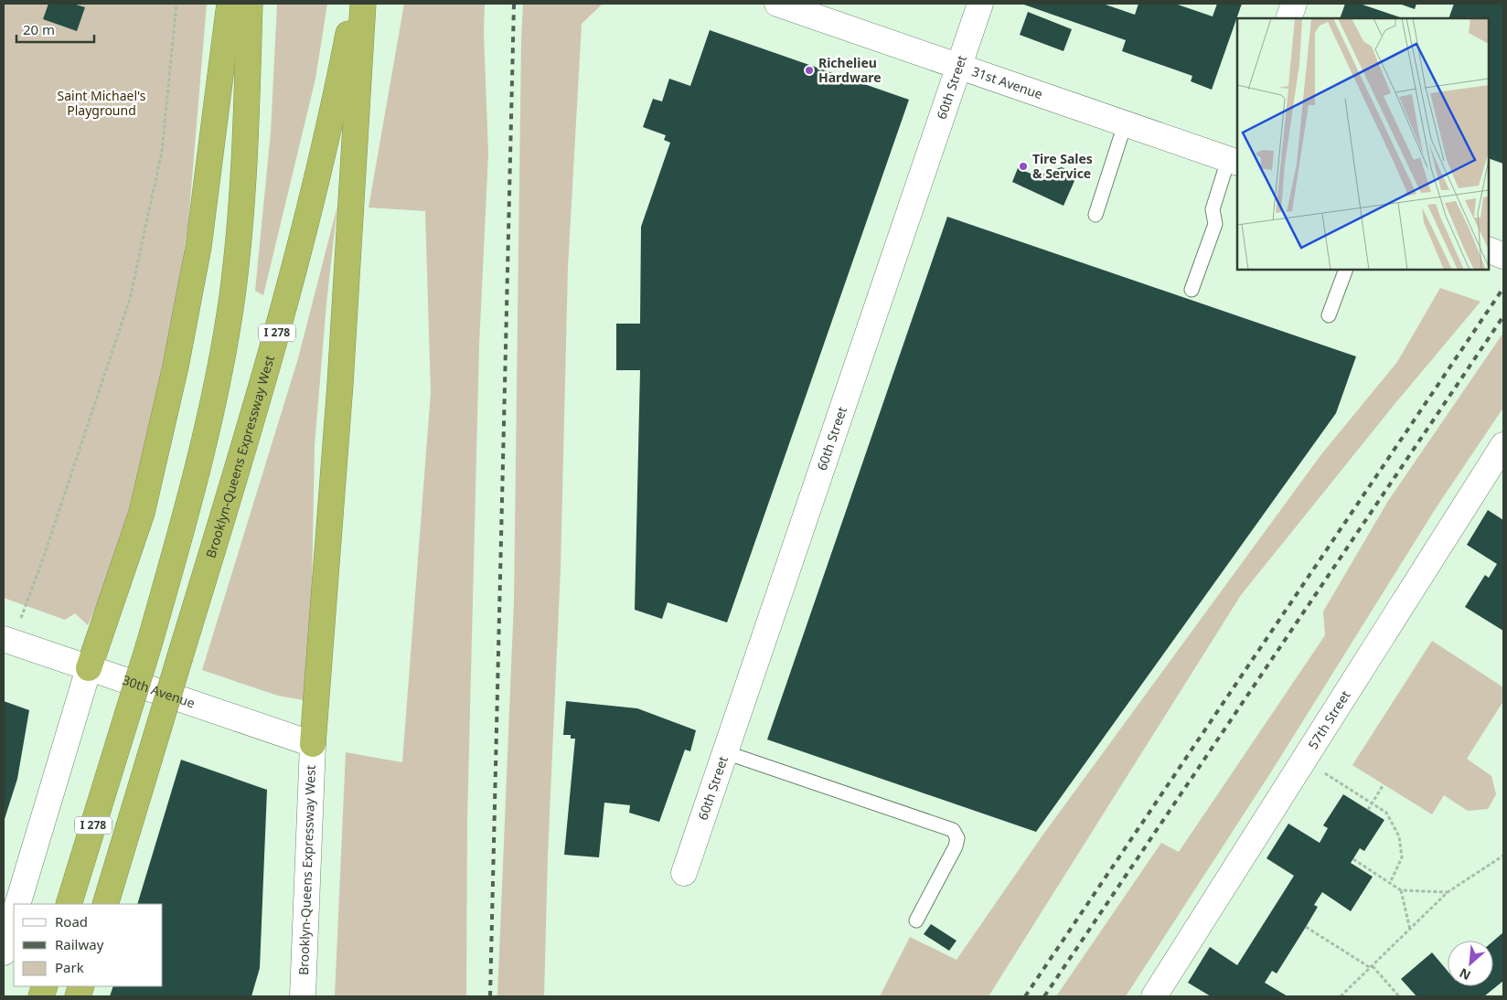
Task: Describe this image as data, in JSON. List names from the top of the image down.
{
  "streets": {
    "highway": ["I 278", "Brooklyn-Queens Expressway West"],
    "street": [
      "31st Avenue",
      "60th Street",
      "30th Avenue",
      "57th Street"
    ]
  },
  "crossings": [
    ["31st Avenue", "60th Street"],
    ["Brooklyn-Queens Expressway West", "30th Avenue"]
  ],
  "parks": ["Saint Michael's Playground"],
  "places": ["Richelieu Hardware", "Tire Sales & Service"],
  "legend": ["Road", "Railway", "Park"],
  "scale_bar": "20 m",
  "north": "bottom left"
}
